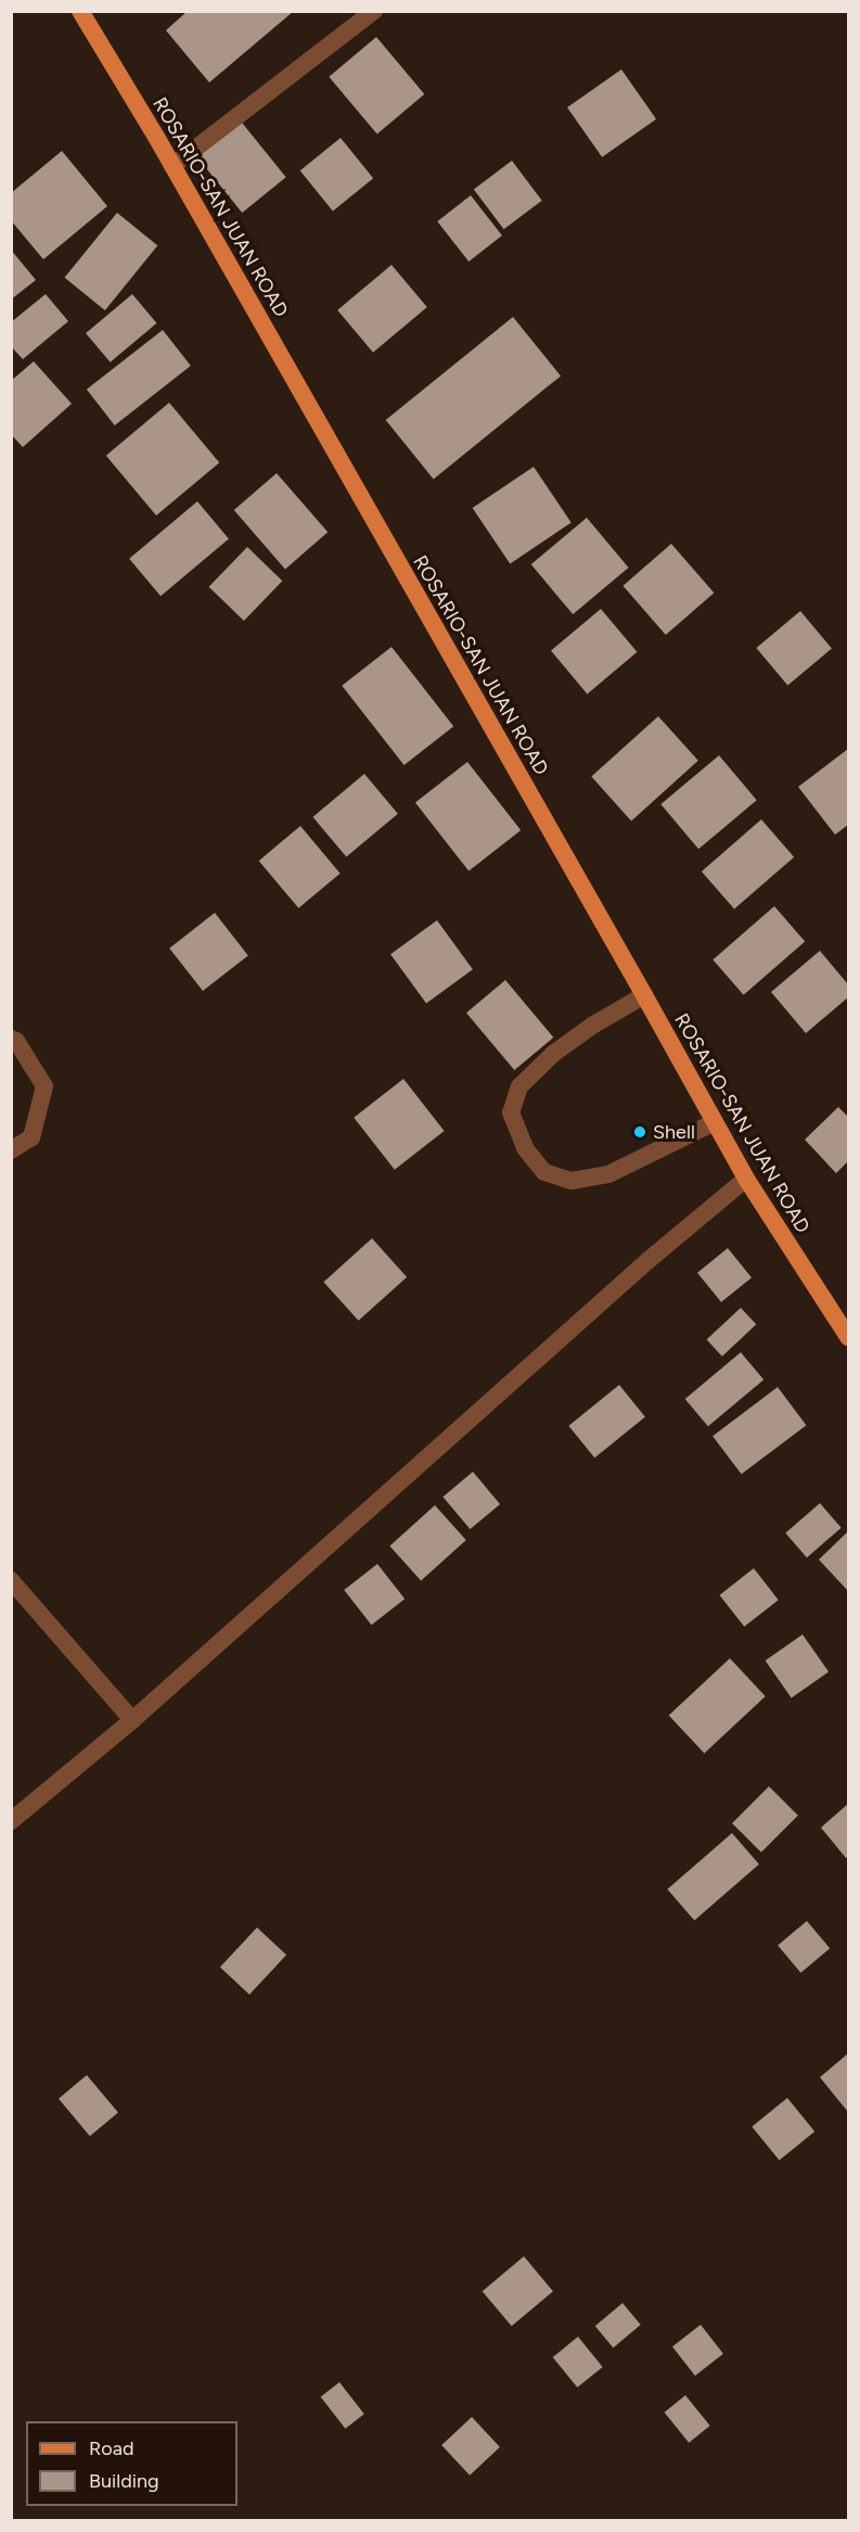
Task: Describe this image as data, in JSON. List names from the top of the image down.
{
  "streets": {
    "main road": ["ROSARIO-SAN JUAN ROAD"]
  },
  "places": ["Shell"],
  "legend": ["Road", "Building"]
}
